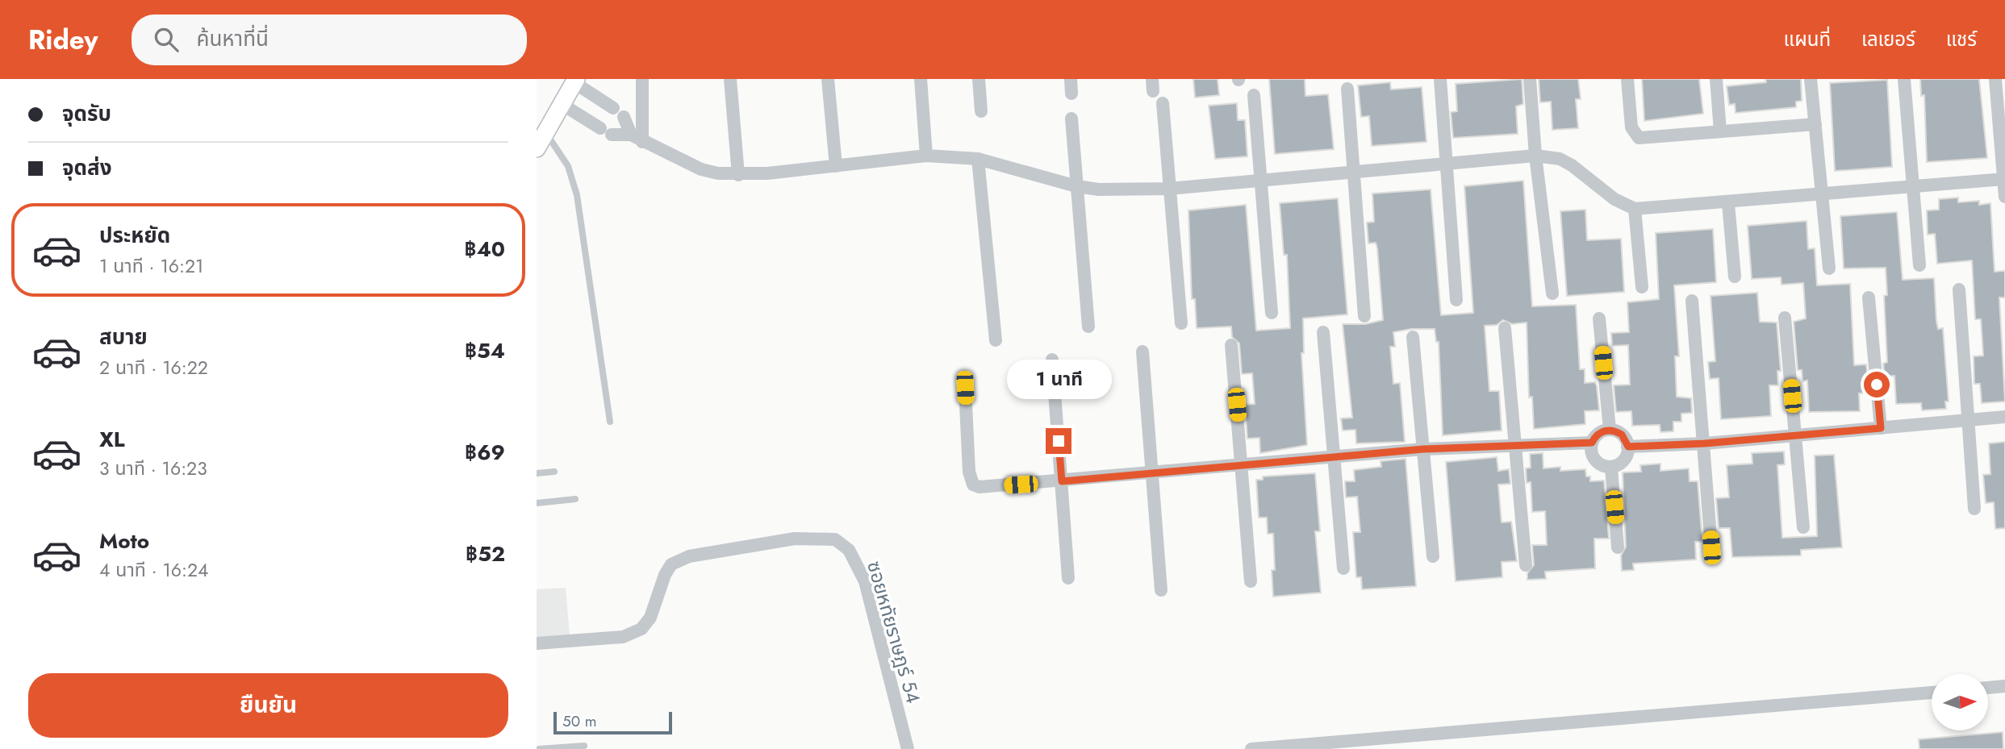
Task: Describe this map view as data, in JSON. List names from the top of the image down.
{
  "streets": {
    "street": ["ซอยหทัยราษฎร์ 54"]
  },
  "scale_bar": "50 m",
  "north": "right",
  "page": {
    "header": "Ridey",
    "search": "ค้นหาที่นี่",
    "nav": ["แผนที่", "เลเยอร์", "แชร์"],
    "banner": ["จุดรับ", "จุดส่ง"],
    "list": [
      {
        "name": "ประหยัด",
        "note": "1 นาที · 16:21",
        "value": "฿40"
      },
      {
        "name": "สบาย",
        "note": "2 นาที · 16:22",
        "value": "฿54"
      },
      {
        "name": "XL",
        "note": "3 นาที · 16:23",
        "value": "฿69"
      },
      {
        "name": "Moto",
        "note": "4 นาที · 16:24",
        "value": "฿52"
      }
    ],
    "bubble": "1 นาที",
    "buttons": "ยืนยัน",
    "scale": "50 m"
  }
}
